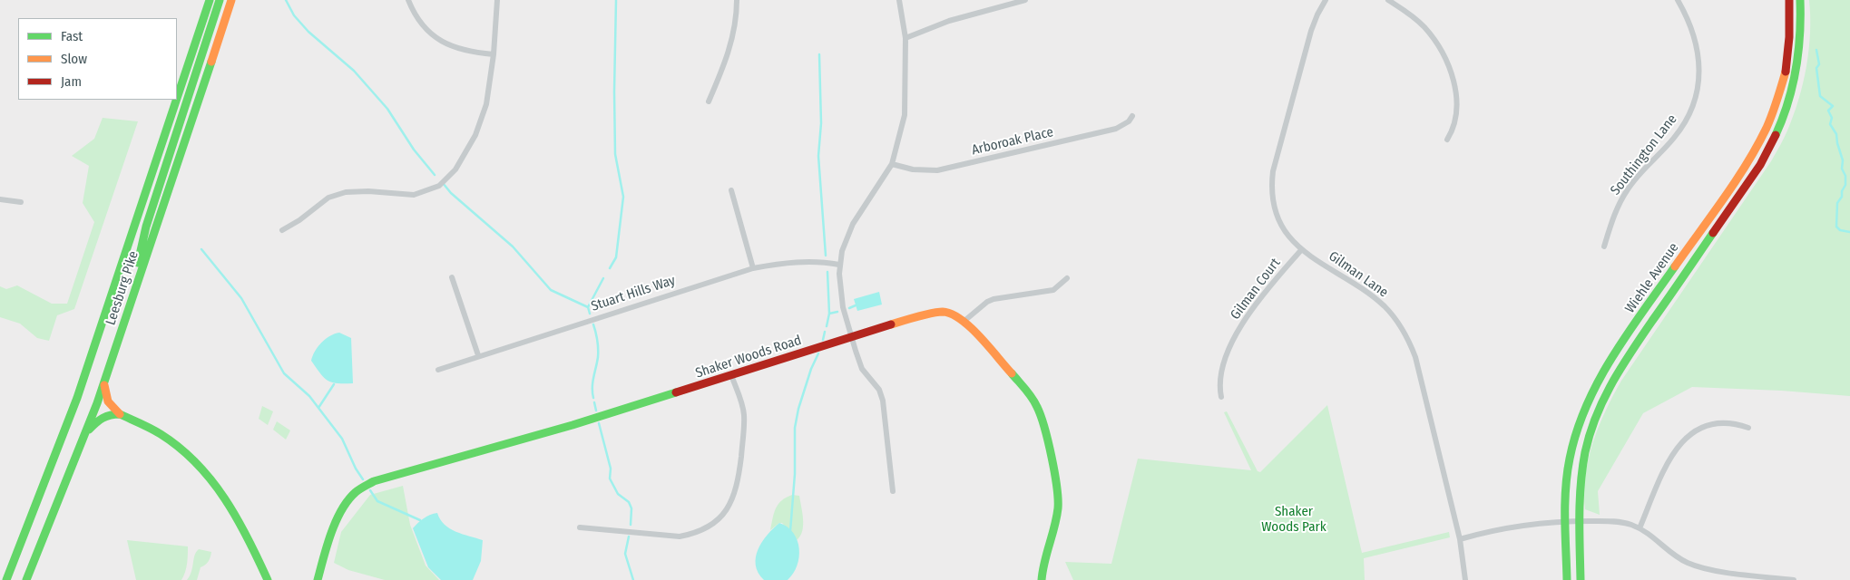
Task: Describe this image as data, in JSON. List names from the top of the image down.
{
  "streets": {
    "main road": ["Wiehle Avenue", "Leesburg Pike", "Shaker Woods Road"],
    "street": [
      "Arboroak Place",
      "Southington Lane",
      "Gilman Lane",
      "Gilman Court",
      "Stuart Hills Way"
    ]
  },
  "crossings": [
    ["Gilman Lane", "Gilman Court"]
  ],
  "parks": ["Shaker Woods Park"],
  "legend": ["Fast", "Slow", "Jam"]
}
